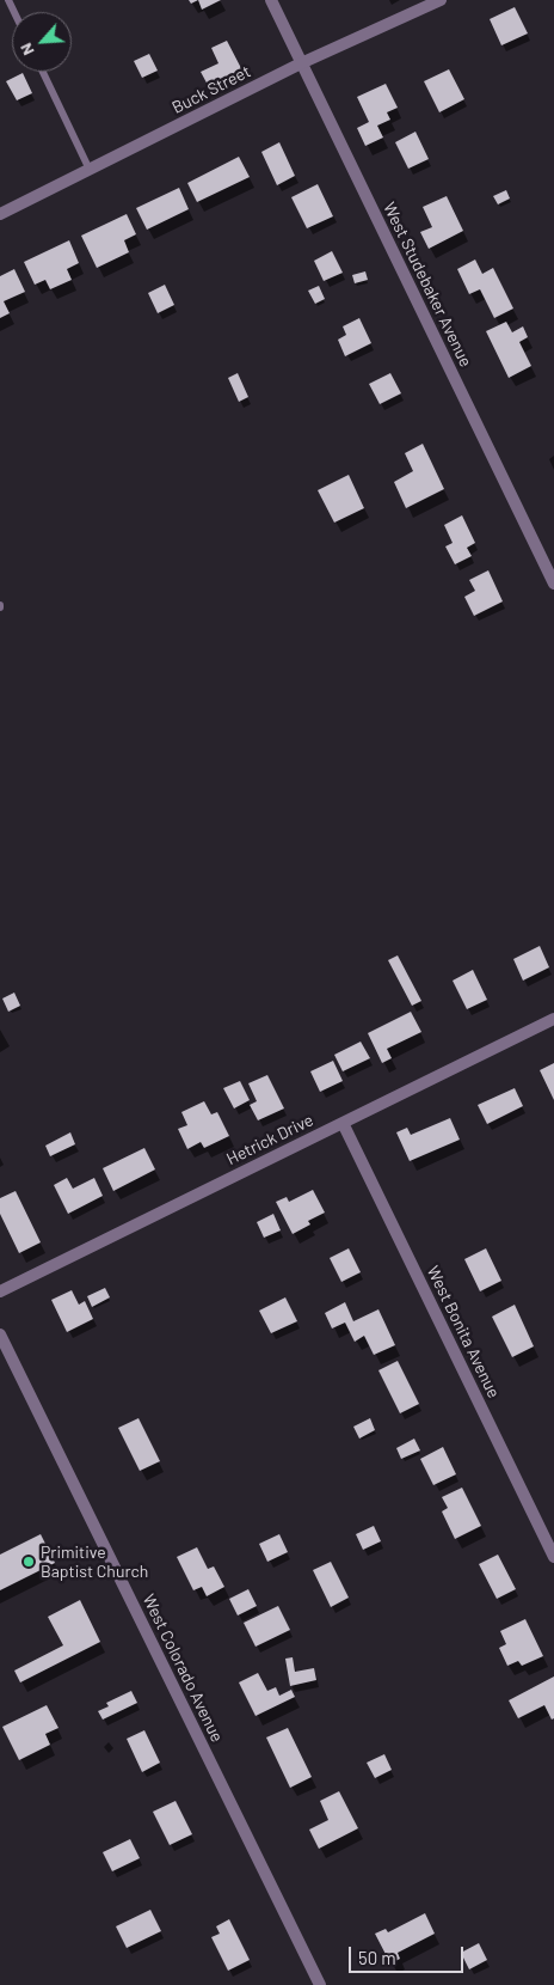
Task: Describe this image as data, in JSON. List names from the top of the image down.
{
  "streets": {
    "street": [
      "Buck Street",
      "West Studebaker Avenue",
      "Hetrick Drive",
      "West Bonita Avenue",
      "West Colorado Avenue"
    ]
  },
  "crossings": [
    ["Buck Street", "West Studebaker Avenue"],
    ["Hetrick Drive", "West Bonita Avenue"]
  ],
  "places": ["Primitive Baptist Church"],
  "scale_bar": "50 m",
  "north": "bottom left"
}
